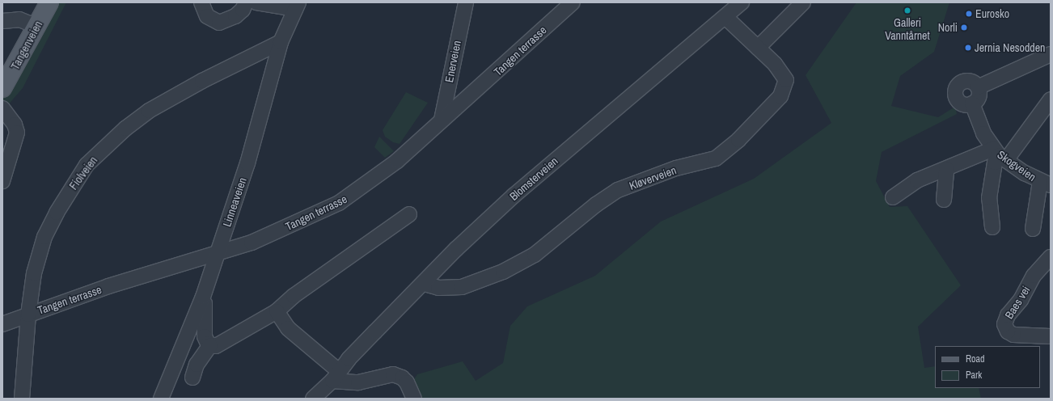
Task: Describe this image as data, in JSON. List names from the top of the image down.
{
  "streets": {
    "main road": ["Tangenveien"],
    "street": [
      "Tangen terrasse",
      "Enerveien",
      "Skogveien",
      "Fiolveien",
      "Kløverveien",
      "Blomsterveien",
      "Linneaveien",
      "Baes vei"
    ]
  },
  "crossings": [
    ["Tangen terrasse", "Enerveien"],
    ["Tangen terrasse", "Fiolveien"],
    ["Tangen terrasse", "Linneaveien"],
    ["Fiolveien", "Linneaveien"],
    ["Kløverveien", "Blomsterveien"]
  ],
  "places": [
    "Galleri Vanntårnet",
    "Eurosko",
    "Norli",
    "Jernia Nesodden"
  ],
  "legend": ["Road", "Park"]
}
